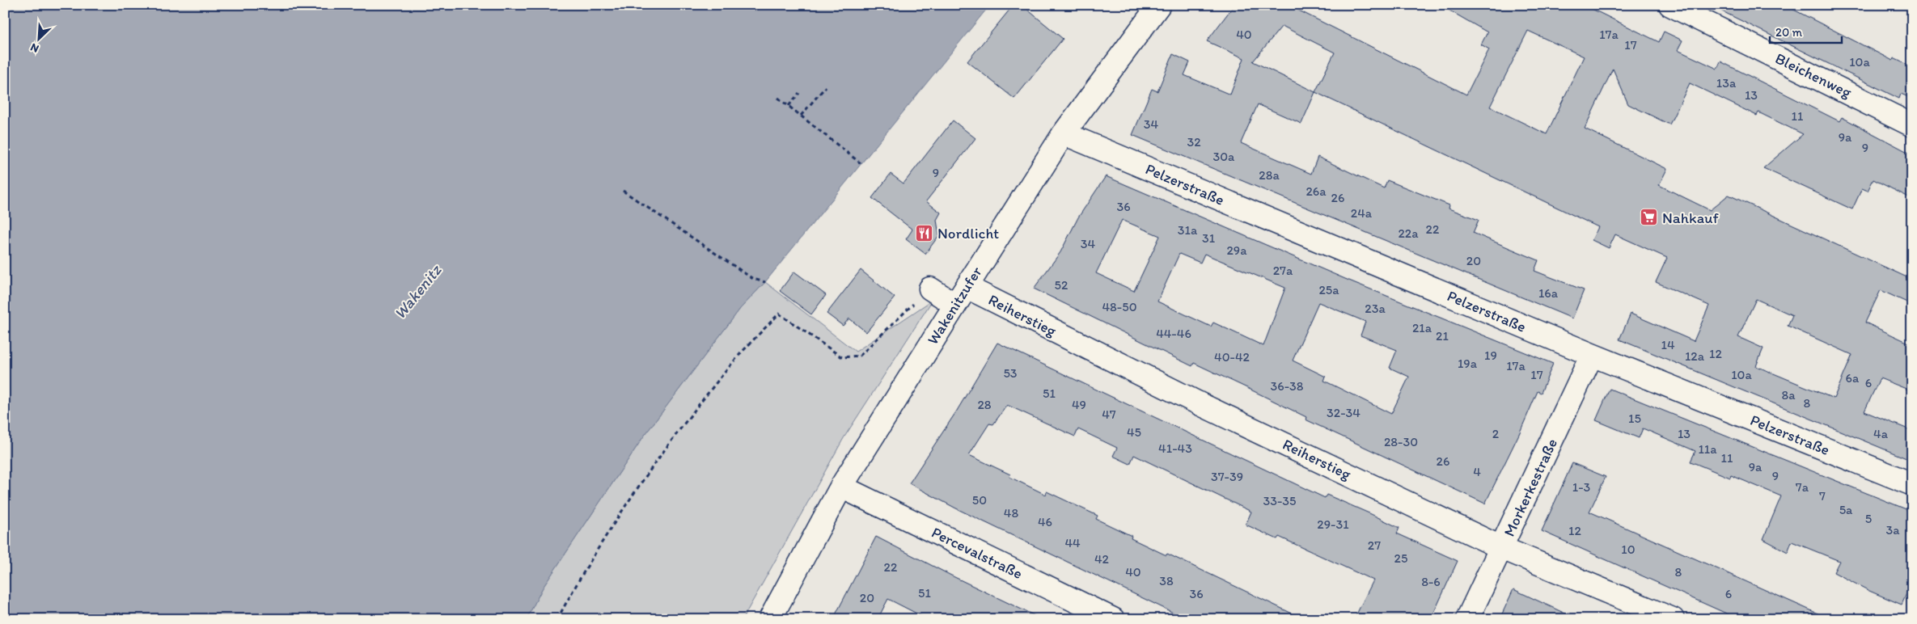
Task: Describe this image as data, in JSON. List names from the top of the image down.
{
  "streets": {
    "street": [
      "Bleichenweg",
      "Pelzerstraße",
      "Wakenitzufer",
      "Reiherstieg",
      "Morkerkestraße",
      "Percevalstraße"
    ]
  },
  "crossings": [
    ["Pelzerstraße", "Wakenitzufer"],
    ["Pelzerstraße", "Morkerkestraße"],
    ["Wakenitzufer", "Reiherstieg"],
    ["Wakenitzufer", "Percevalstraße"],
    ["Reiherstieg", "Morkerkestraße"]
  ],
  "water": ["Wakenitz"],
  "places": {
    "supermarket": ["Nahkauf"],
    "restaurant": ["Nordlicht"]
  },
  "house_numbers": [
    "40",
    "17a",
    "17",
    "10a",
    "13a",
    "13",
    "11",
    "34",
    "9a",
    "32",
    "9",
    "30a",
    "9",
    "28a",
    "26a",
    "26",
    "36",
    "24a",
    "22",
    "31a",
    "22a",
    "31",
    "34",
    "29a",
    "20",
    "27a",
    "52",
    "25a",
    "16a",
    "48-50",
    "23a",
    "21a",
    "44-46",
    "21",
    "14",
    "12",
    "19",
    "12a",
    "40-42",
    "19a",
    "17a",
    "53",
    "17",
    "10a",
    "6a",
    "6",
    "36-38",
    "51",
    "8a",
    "8",
    "28",
    "49",
    "32-34",
    "47",
    "15",
    "45",
    "2",
    "13",
    "4a",
    "28-30",
    "41-43",
    "11a",
    "11",
    "26",
    "9a",
    "4",
    "9",
    "37-39",
    "1-3",
    "7a",
    "7",
    "50",
    "33-35",
    "5a",
    "48",
    "5",
    "46",
    "29-31",
    "3a",
    "12",
    "44",
    "27",
    "10",
    "25",
    "42",
    "22",
    "40",
    "8",
    "38",
    "8-6",
    "51",
    "36",
    "6",
    "20"
  ],
  "scale_bar": "20 m",
  "north": "bottom left"
}
